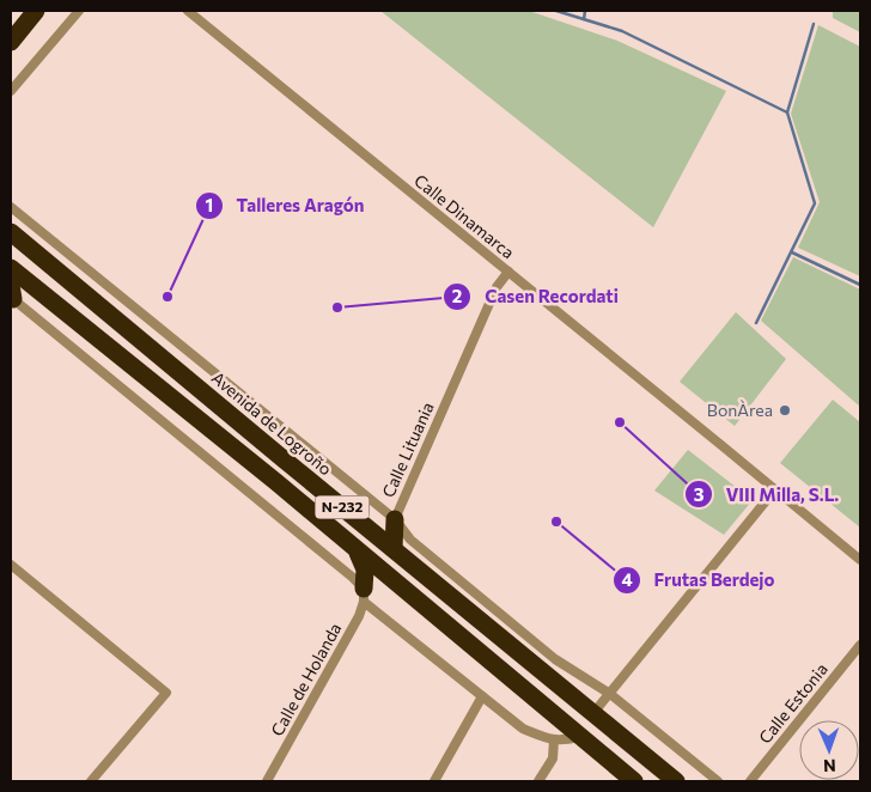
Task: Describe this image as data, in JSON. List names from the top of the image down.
{
  "streets": {
    "highway": ["Avenida de Logroño", "N-232"],
    "street": [
      "Calle Dinamarca",
      "Calle Lituania",
      "Calle de Holanda",
      "Calle Estonia"
    ]
  },
  "crossings": [
    ["Calle Dinamarca", "Calle Lituania"]
  ],
  "places": [
    "Talleres Aragón",
    "Casen Recordati",
    "BonÀrea",
    "VIII Milla, S.L.",
    "Frutas Berdejo"
  ],
  "north": "bottom"
}
